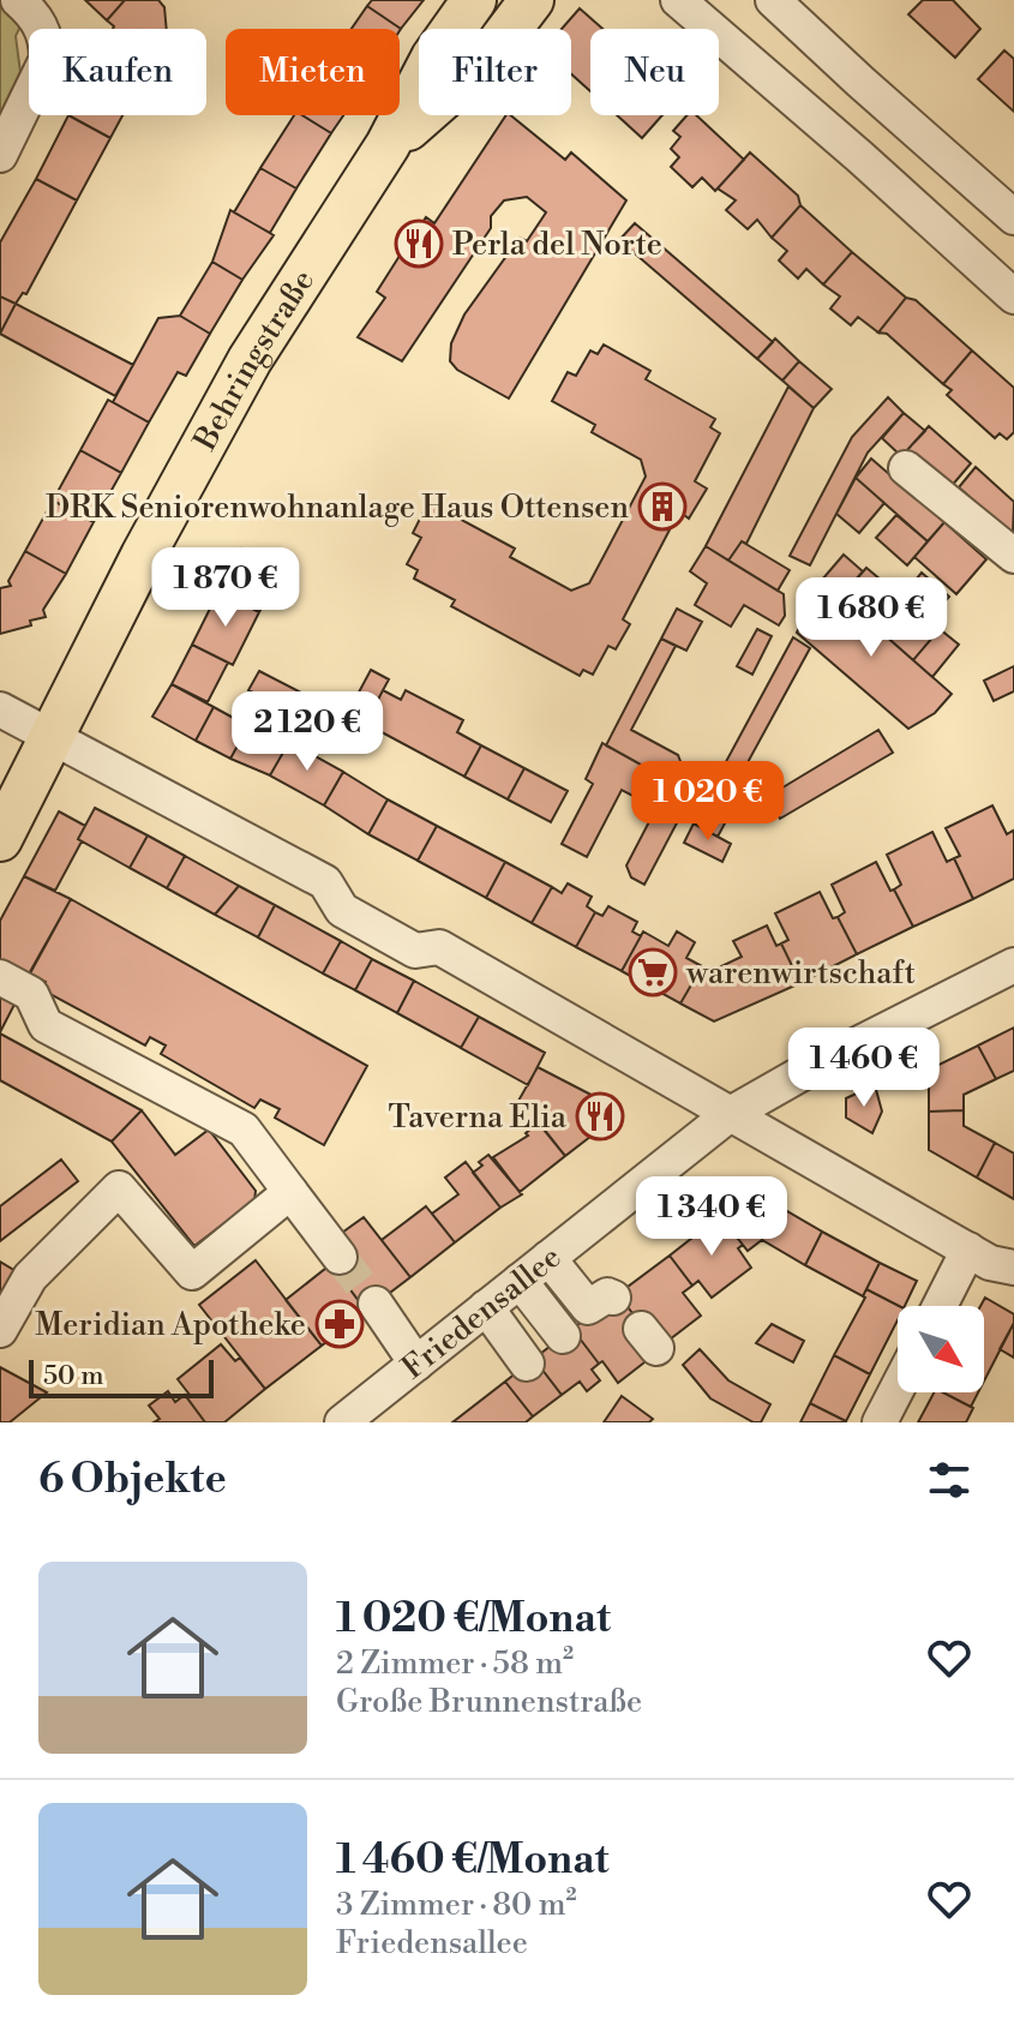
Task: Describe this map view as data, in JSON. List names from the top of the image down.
{
  "streets": {
    "main road": ["Behringstraße"],
    "street": ["Friedensallee"]
  },
  "places": {
    "restaurant": ["Perla del Norte", "Taverna Elia"],
    "building": ["DRK Seniorenwohnanlage Haus Ottensen"],
    "supermarket": ["warenwirtschaft"],
    "pharmacy": ["Meridian Apotheke"]
  },
  "scale_bar": "50 m",
  "north": "bottom right",
  "page": {
    "chip": [
      "Kaufen",
      "Mieten",
      "Filter",
      "Neu"
    ],
    "price": [
      "1 870 €",
      "1 680 €",
      "2 120 €",
      "1 020 €",
      "1 460 €",
      "1 340 €"
    ],
    "scale": "50 m",
    "heading": "6 Objekte",
    "list": [
      {
        "name": "1 020 €/Monat",
        "note": "2 Zimmer · 58 m² · Große Brunnenstraße"
      },
      {
        "name": "1 460 €/Monat",
        "note": "3 Zimmer · 80 m² · Friedensallee"
      }
    ]
  }
}
